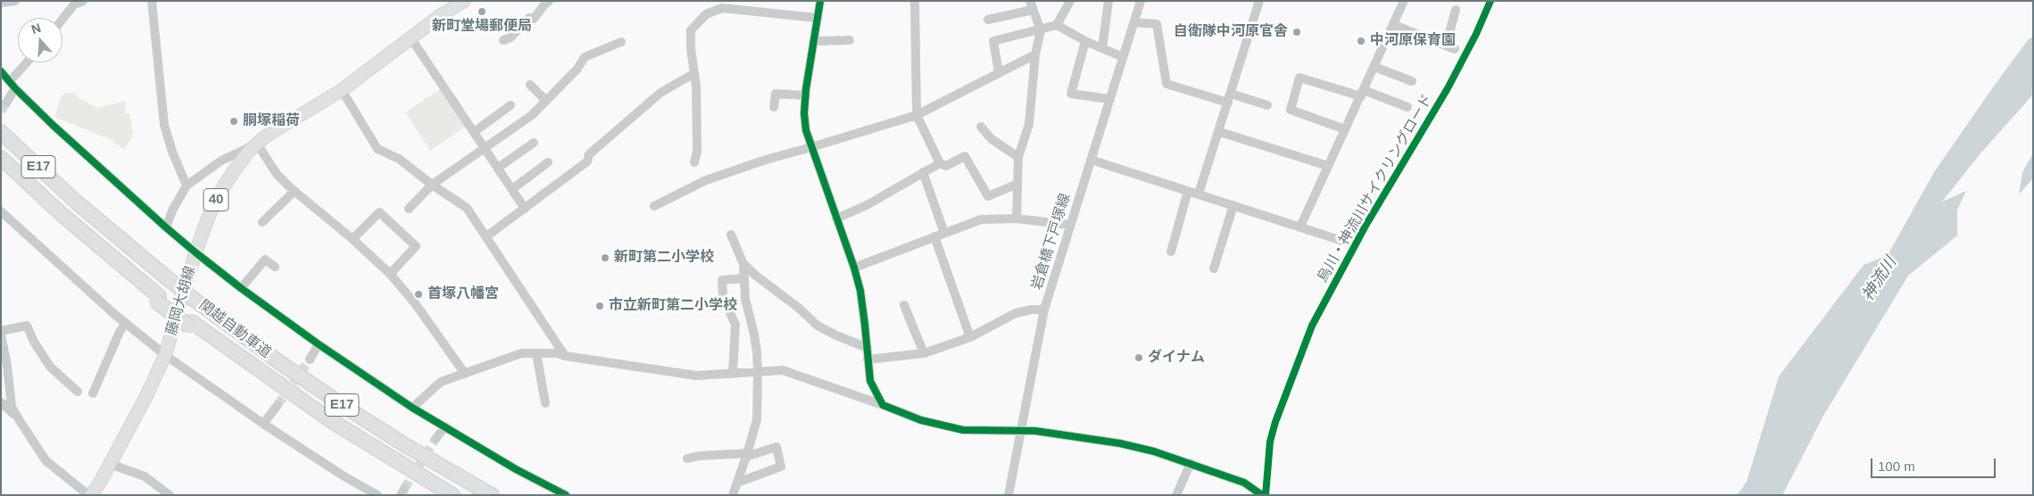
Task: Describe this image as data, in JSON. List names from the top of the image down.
{
  "streets": {
    "highway": ["E17", "関越自動車道"],
    "main road": ["40", "藤岡大胡線"],
    "street": ["岩倉橋下戸塚線"],
    "cycle path": ["烏川・神流川サイクリングロード"]
  },
  "water": ["神流川"],
  "places": [
    "新町堂場郵便局",
    "自衛隊中河原官舎",
    "中河原保育園",
    "胴塚稲荷",
    "新町第二小学校",
    "首塚八幡宮",
    "市立新町第二小学校",
    "ダイナム"
  ],
  "scale_bar": "100 m",
  "north": "top"
}
